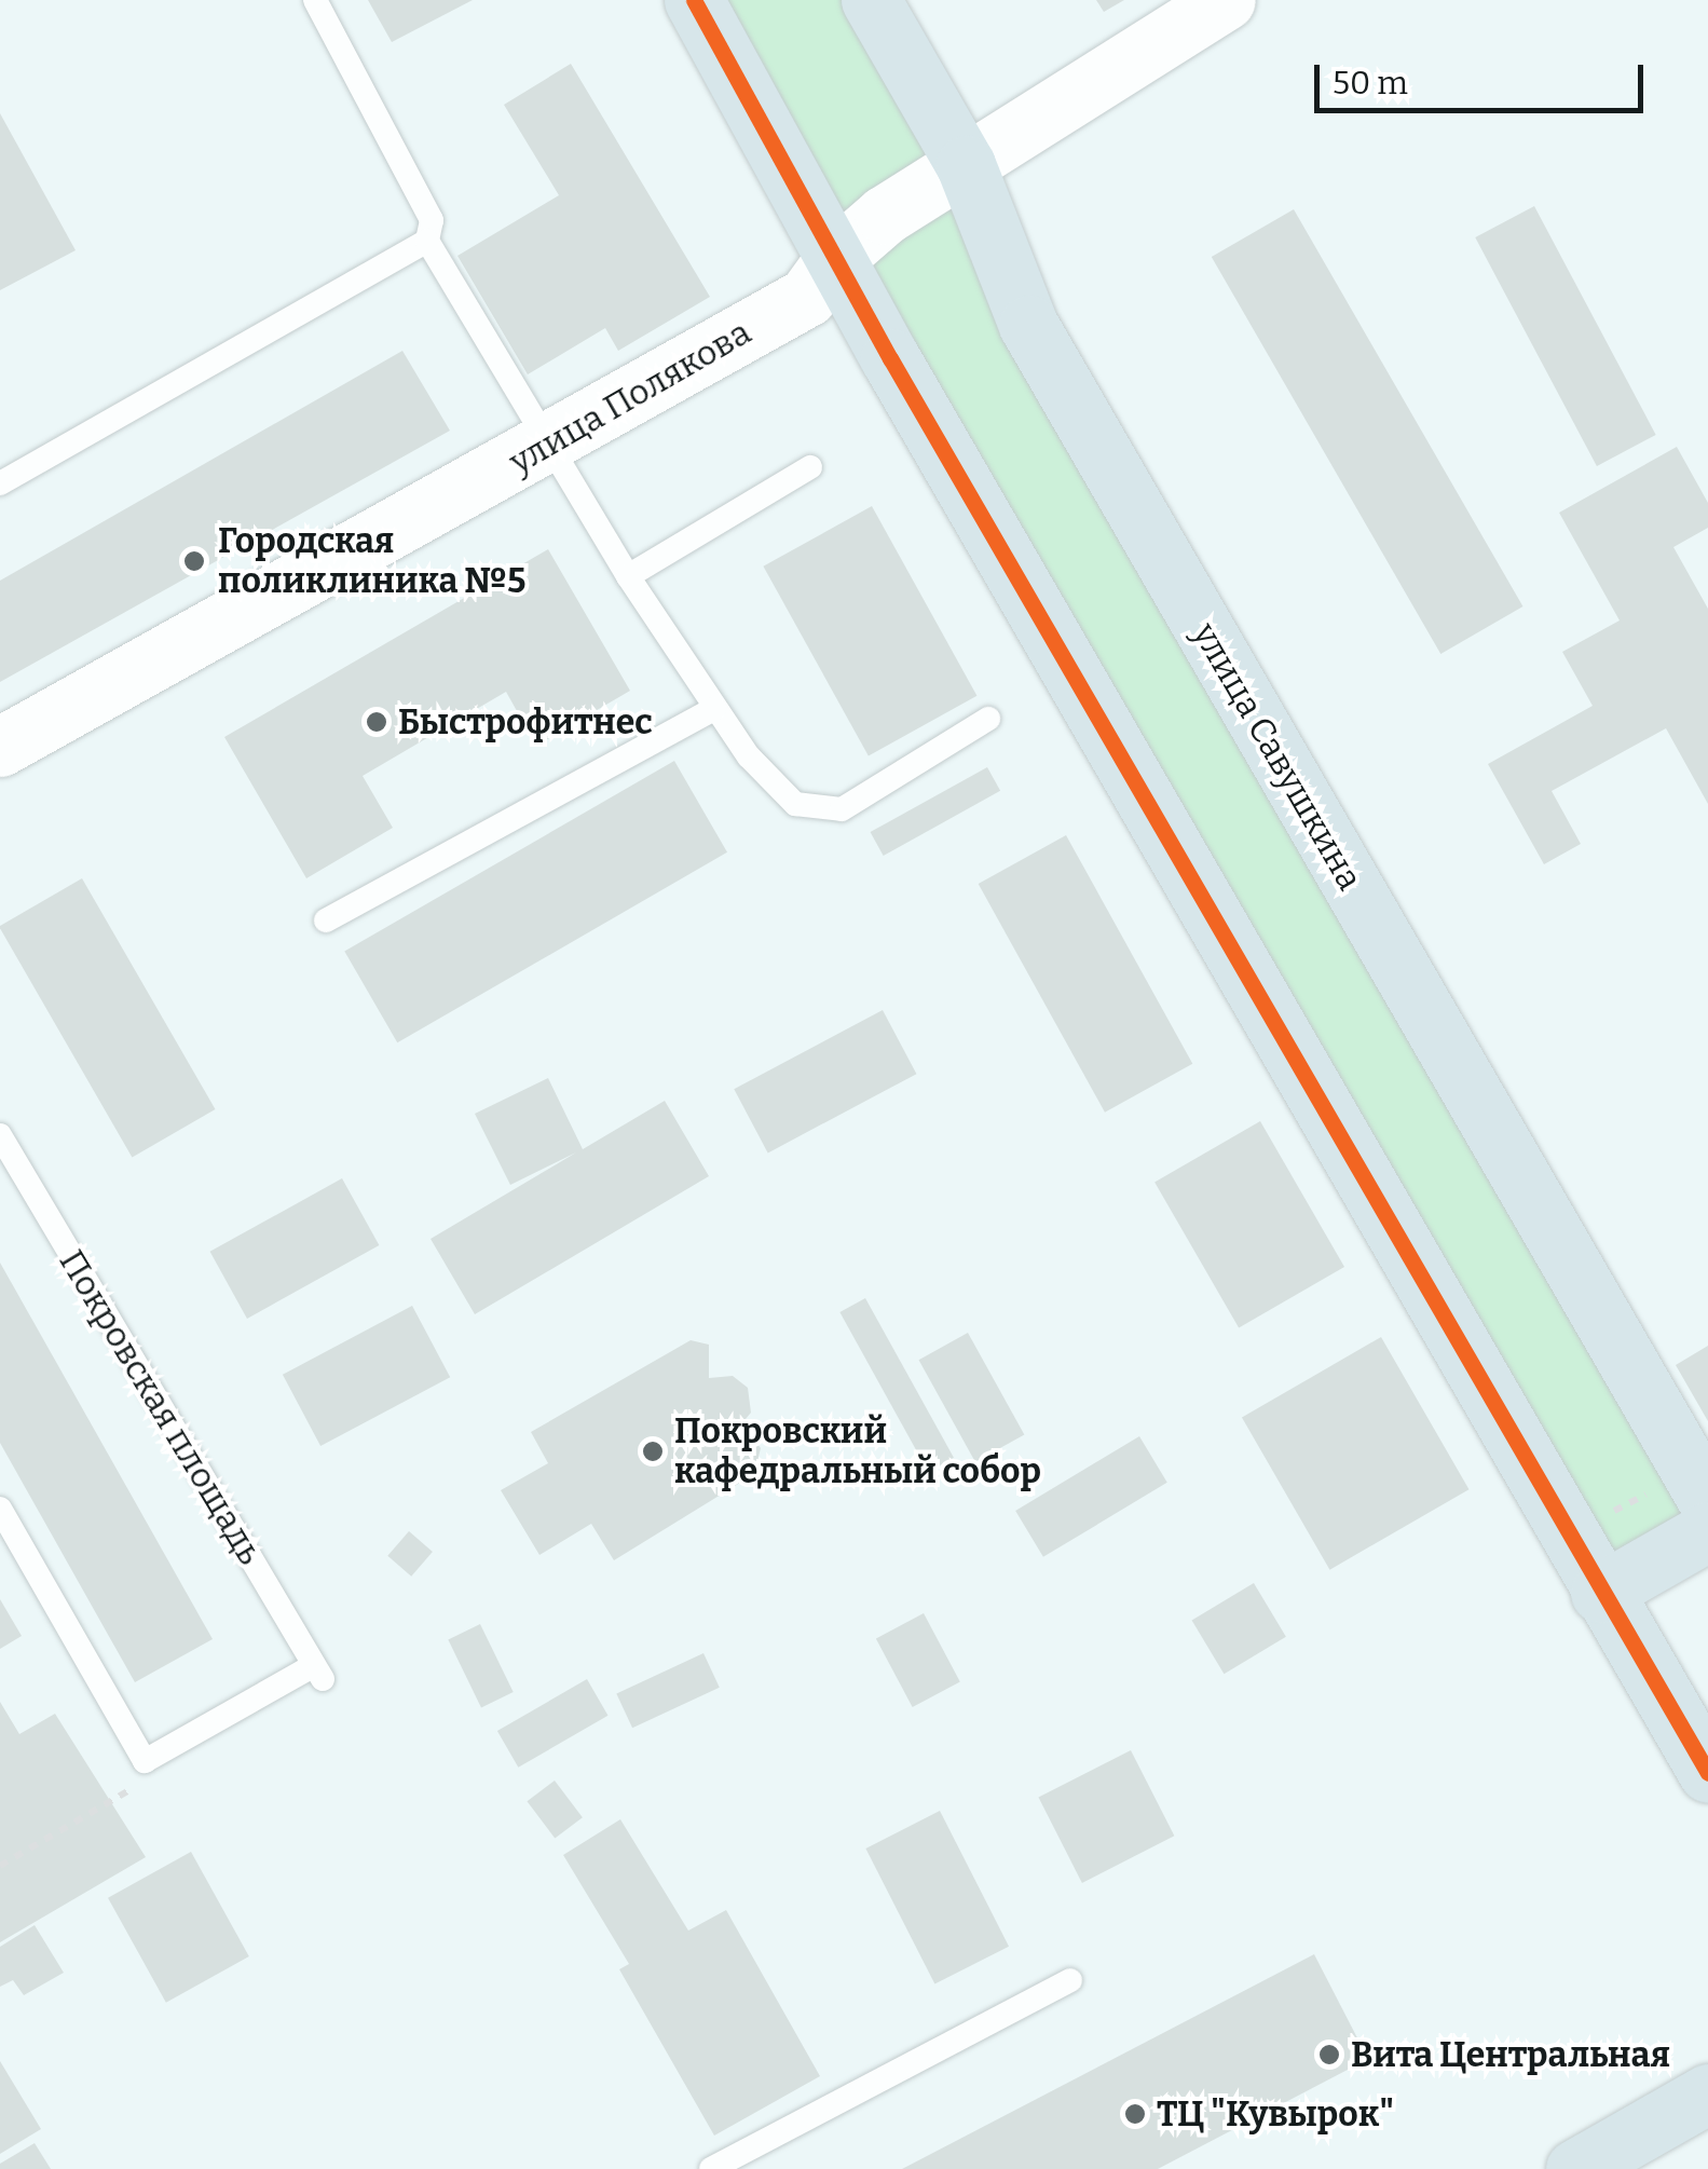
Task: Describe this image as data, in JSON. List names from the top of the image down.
{
  "streets": {
    "highway": ["улица Савушкина"],
    "street": ["улица Полякова"],
    "lane": ["Покровская площадь"]
  },
  "crossings": [
    ["улица Полякова", "улица Савушкина"]
  ],
  "places": [
    "Городская поликлиника №5",
    "Быстрофитнес",
    "Покровский кафедральный собор",
    "Вита Центральная",
    "ТЦ \"Кувырок\""
  ],
  "scale_bar": "50 m"
}
